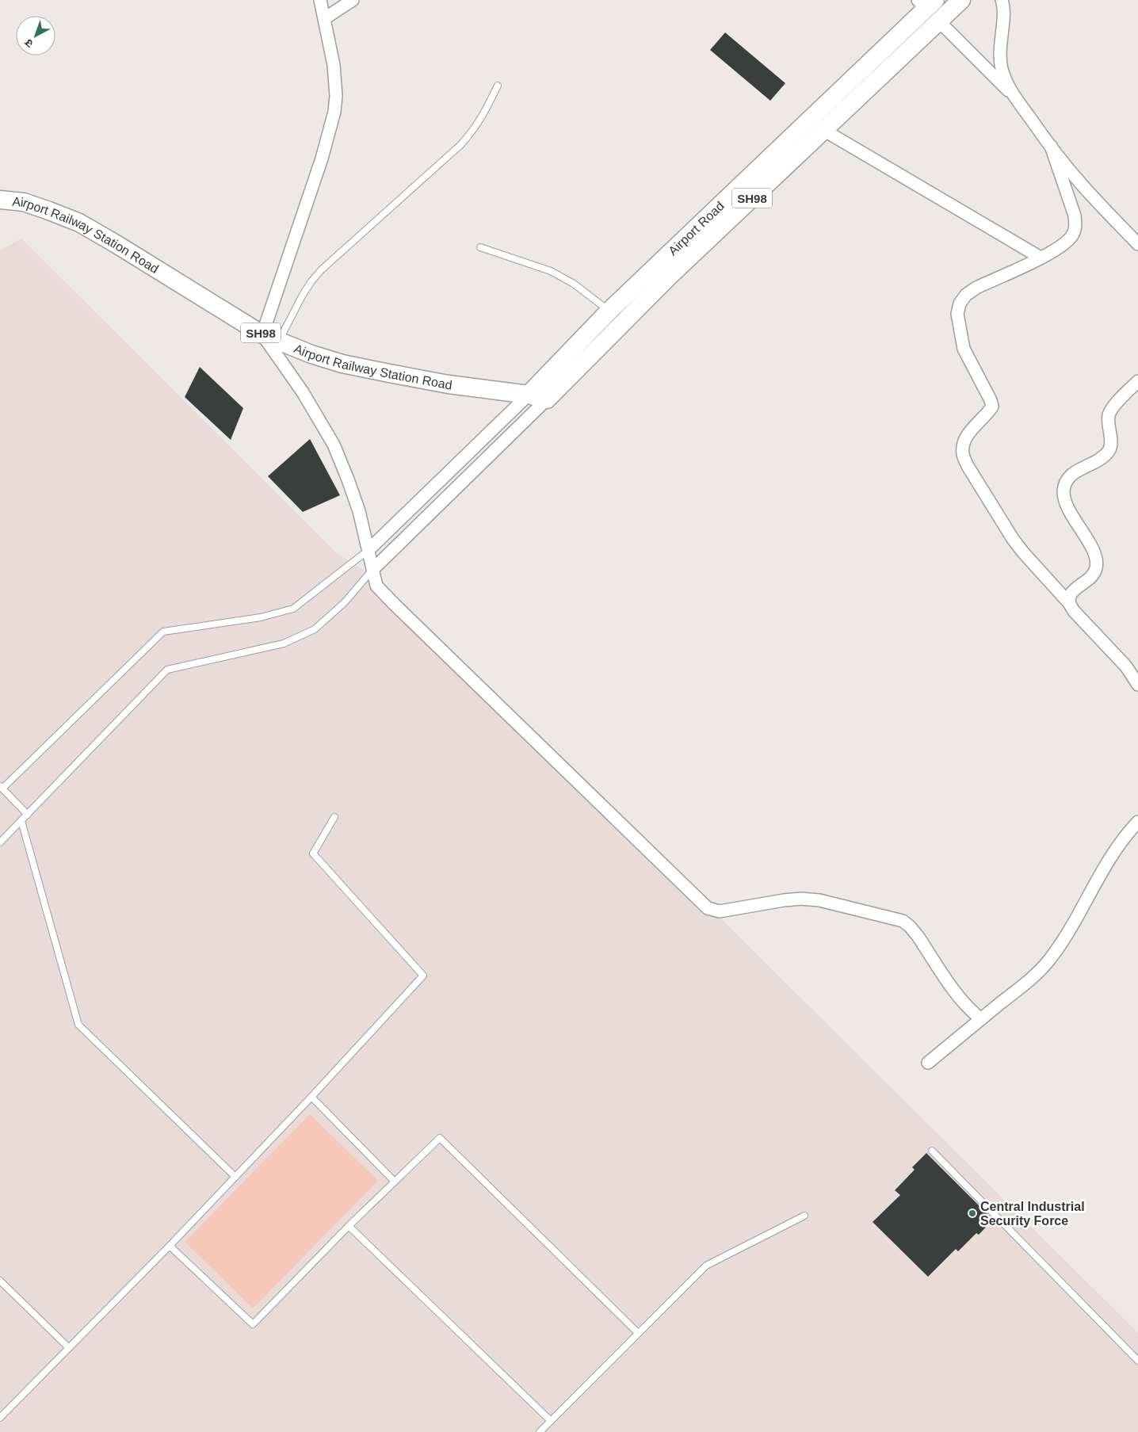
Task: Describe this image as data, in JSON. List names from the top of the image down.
{
  "streets": {
    "main road": ["SH98", "Airport Road", "Airport Railway Station Road"]
  },
  "crossings": [
    ["SH98", "Airport Railway Station Road"],
    ["Airport Road", "Airport Railway Station Road"]
  ],
  "places": ["Central Industrial Security Force"],
  "north": "bottom left"
}
